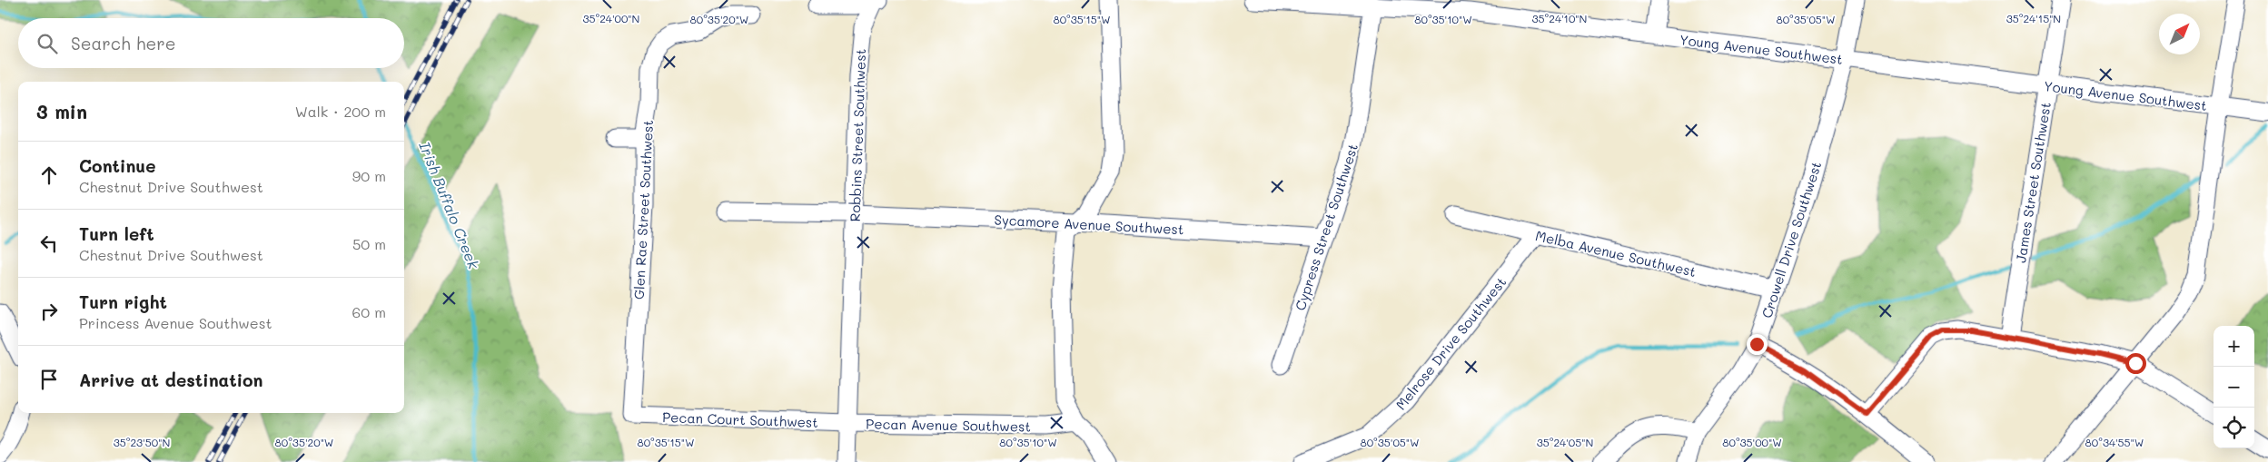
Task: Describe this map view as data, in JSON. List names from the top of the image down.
{
  "streets": {
    "street": [
      "Young Avenue Southwest",
      "Robbins Street Southwest",
      "James Street Southwest",
      "Glen Rae Street Southwest",
      "Sycamore Avenue Southwest",
      "Cypress Street Southwest",
      "Crowell Drive Southwest",
      "Melba Avenue Southwest",
      "Melrose Drive Southwest",
      "Pecan Court Southwest",
      "Pecan Avenue Southwest"
    ]
  },
  "crossings": [
    ["Young Avenue Southwest", "James Street Southwest"],
    ["Young Avenue Southwest", "Cypress Street Southwest"],
    ["Young Avenue Southwest", "Crowell Drive Southwest"],
    ["Robbins Street Southwest", "Sycamore Avenue Southwest"],
    ["Robbins Street Southwest", "Pecan Court Southwest"],
    ["Robbins Street Southwest", "Pecan Avenue Southwest"],
    ["Glen Rae Street Southwest", "Pecan Court Southwest"],
    ["Sycamore Avenue Southwest", "Cypress Street Southwest"],
    ["Crowell Drive Southwest", "Melba Avenue Southwest"],
    ["Melba Avenue Southwest", "Melrose Drive Southwest"],
    ["Pecan Court Southwest", "Pecan Avenue Southwest"]
  ],
  "water": ["Irish Buffalo Creek"],
  "north": "top right",
  "page": {
    "search": "Search here",
    "heading": ["3 min", "Walk · 200 m"],
    "list": [
      ["Continue", "Chestnut Drive Southwest", "90 m"],
      ["Turn left", "Chestnut Drive Southwest", "50 m"],
      ["Turn right", "Princess Avenue Southwest", "60 m"],
      "Arrive at destination"
    ],
    "map_buttons": ["+", "−"]
  },
  "coordinates": [
    "35°24'00\"N",
    "35°24'10\"N",
    "35°24'15\"N",
    "80°35'20\"W",
    "80°35'15\"W",
    "80°35'10\"W",
    "80°35'05\"W",
    "80°35'00\"W",
    "80°34'55\"W",
    "35°23'50\"N",
    "35°24'05\"N"
  ]
}
